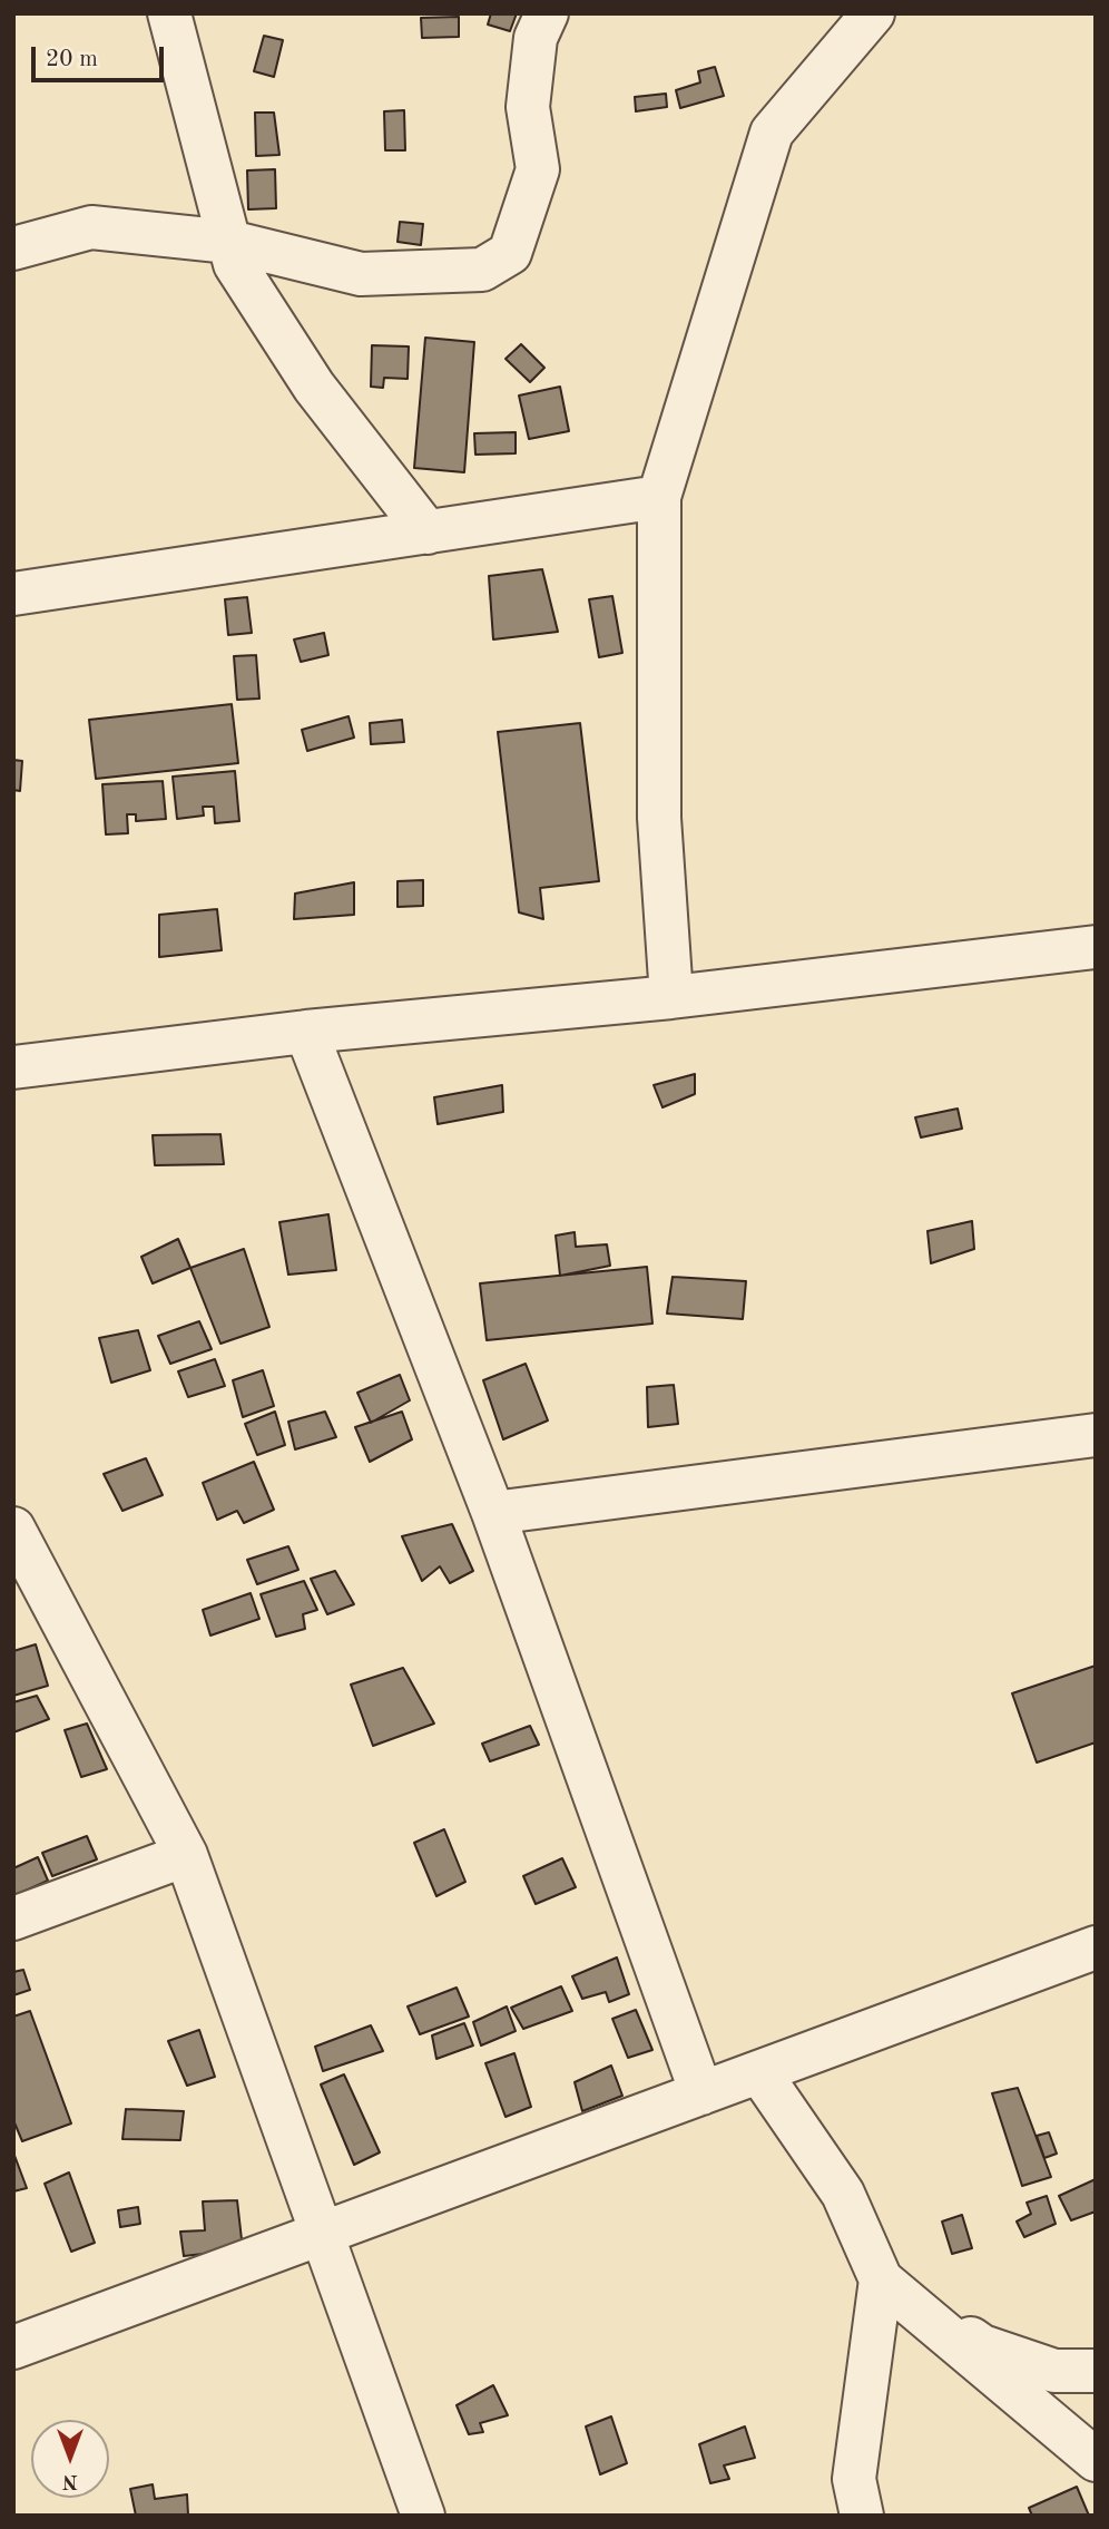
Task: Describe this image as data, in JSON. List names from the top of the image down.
{
  "scale_bar": "20 m",
  "north": "bottom"
}
